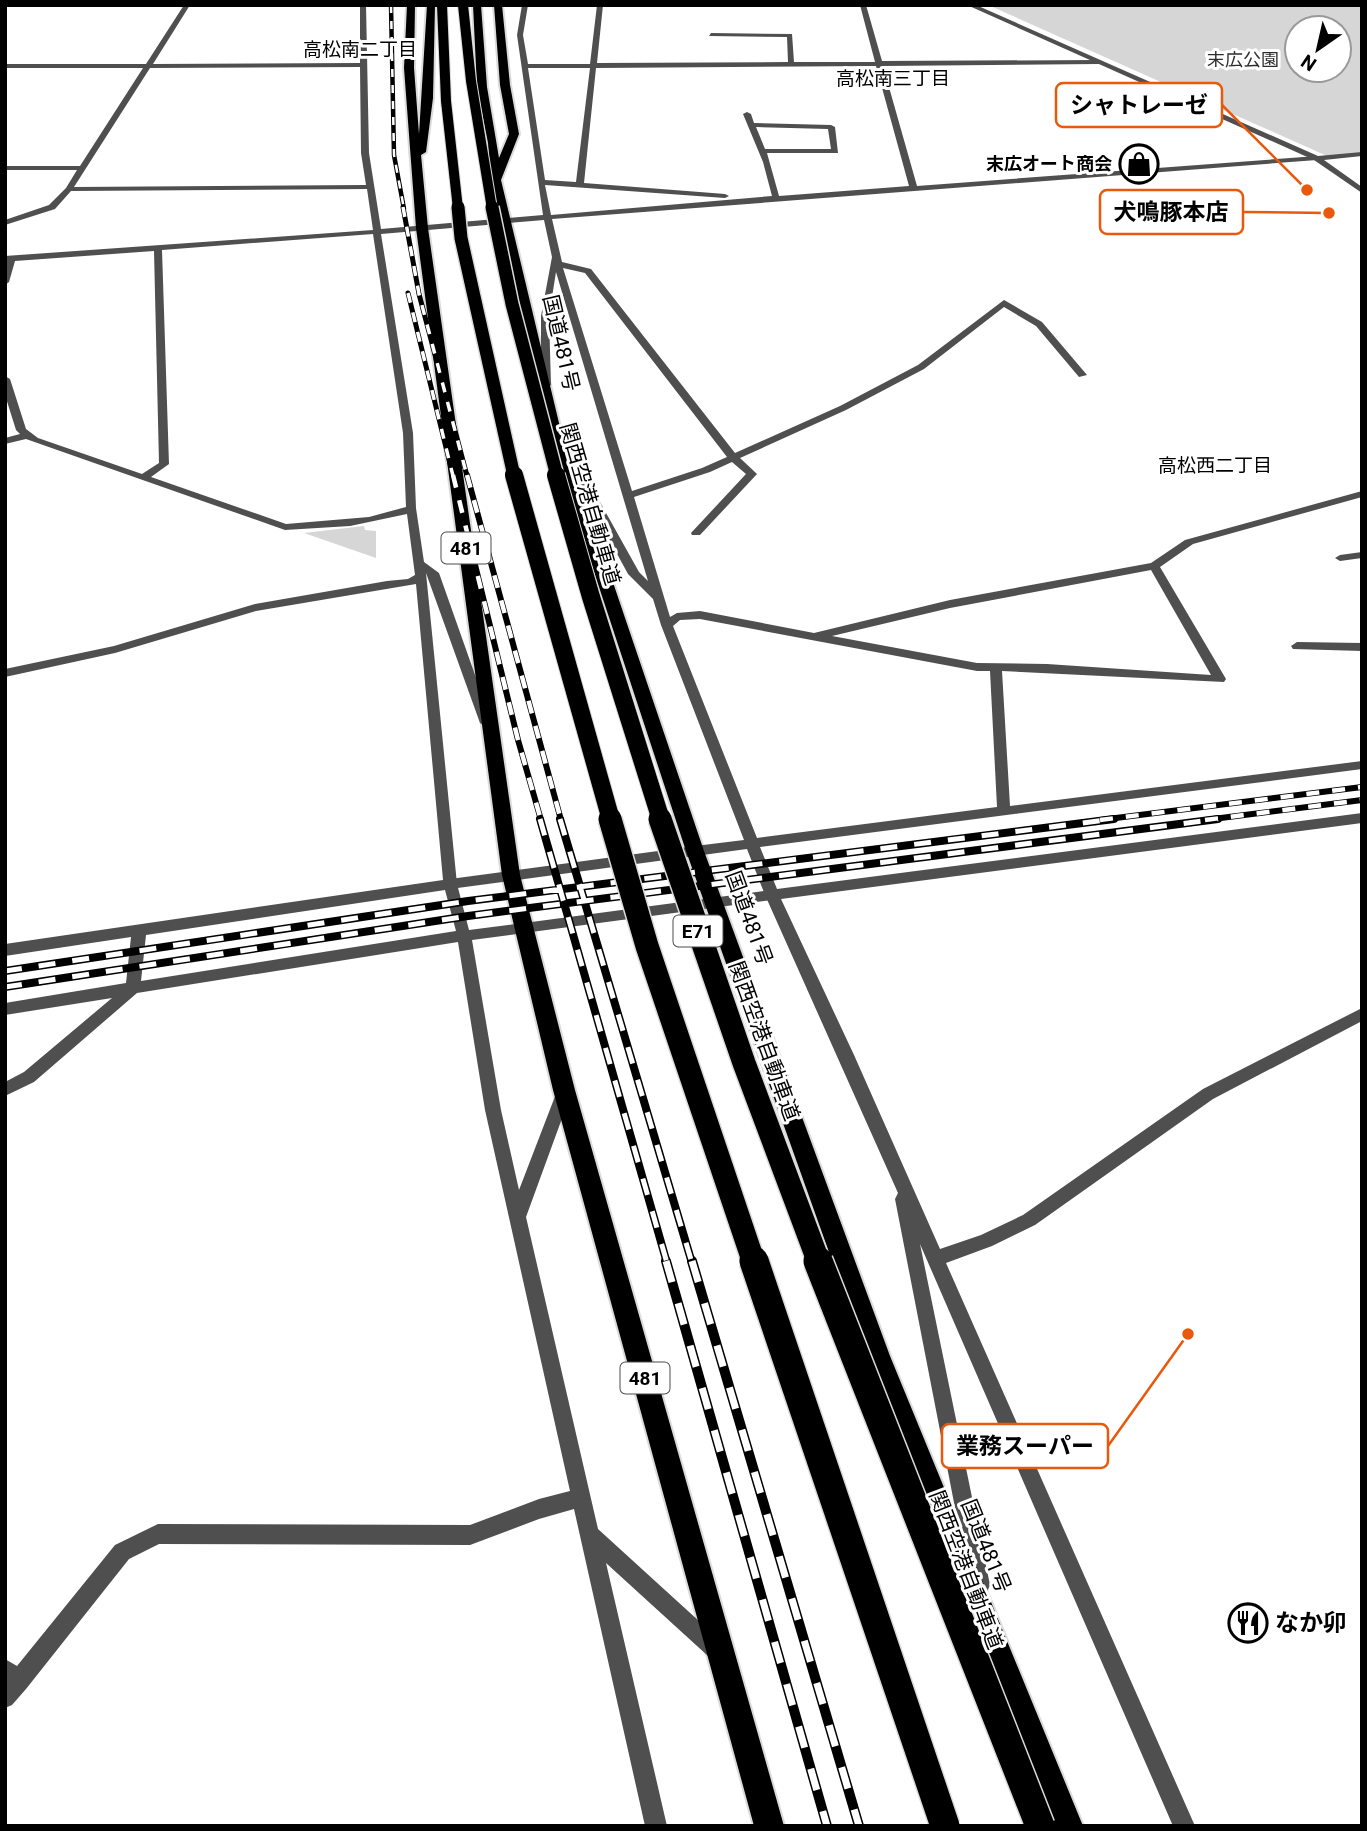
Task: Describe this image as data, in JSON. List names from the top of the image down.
{
  "streets": {
    "highway": [
      "国道481号",
      "関西空港自動車道",
      "481",
      "E71"
    ]
  },
  "districts": ["高松南二丁目", "高松南三丁目", "高松西二丁目"],
  "parks": ["末広公園"],
  "places": {
    "shop": ["末広オート商会"],
    "other": ["シャトレーゼ", "犬鳴豚本店", "業務スーパー"],
    "restaurant": ["なか卯"]
  },
  "north": "bottom left"
}
